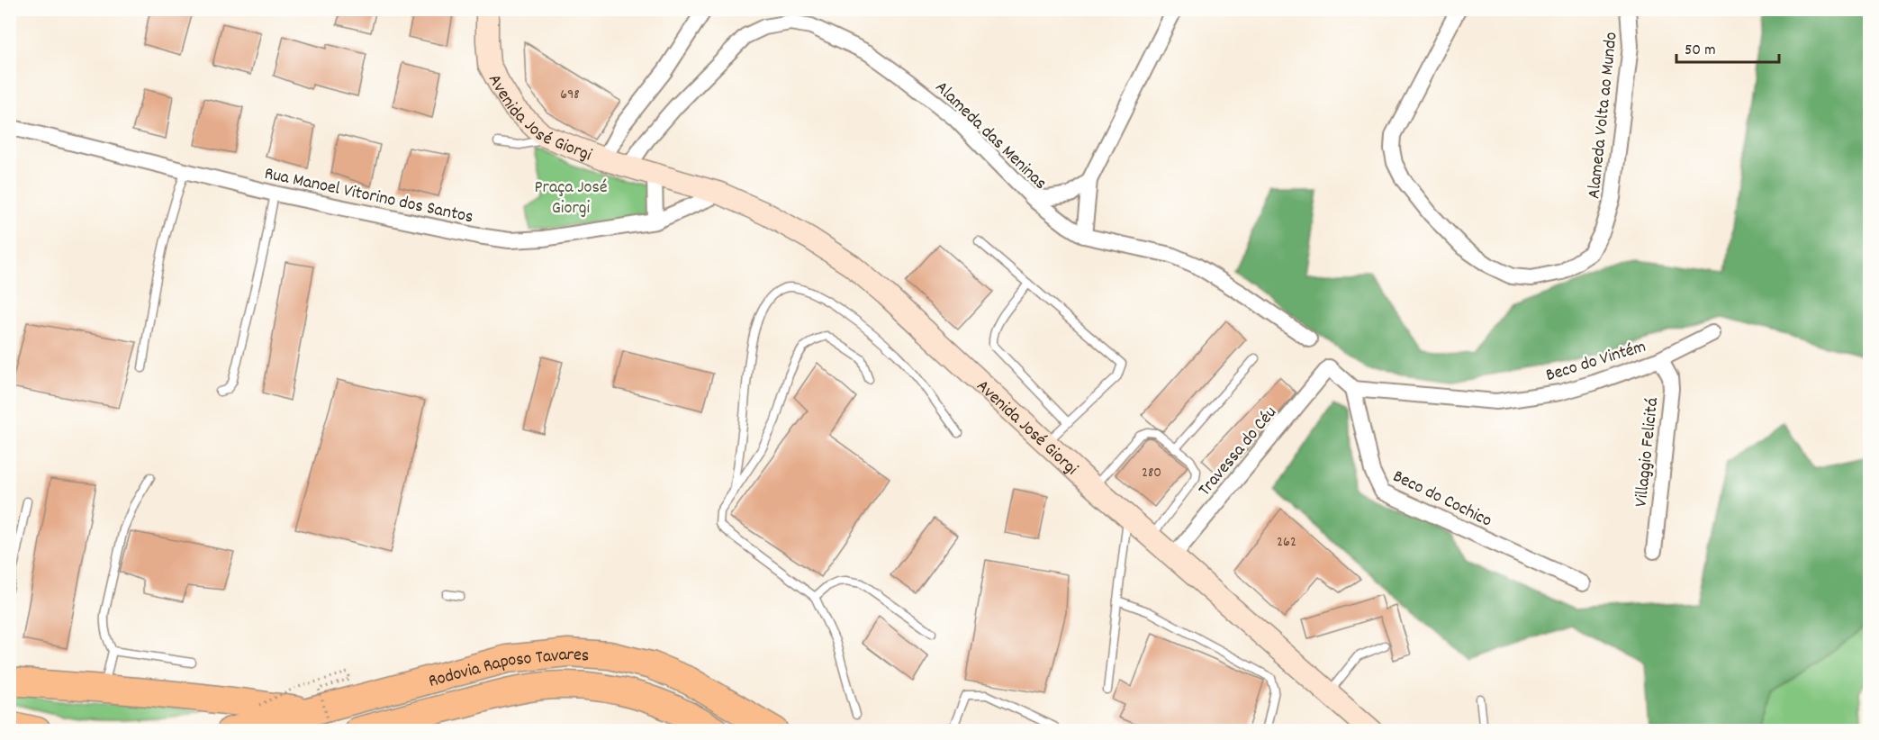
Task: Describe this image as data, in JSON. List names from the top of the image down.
{
  "streets": {
    "highway": ["Rodovia Raposo Tavares"],
    "street": [
      "Avenida José Giorgi",
      "Alameda Volta ao Mundo",
      "Alameda das Meninas",
      "Rua Manoel Vitorino dos Santos",
      "Beco do Vintém",
      "Travessa do Céu",
      "Villaggio Felicitá",
      "Beco do Cochico"
    ]
  },
  "crossings": [
    ["Avenida José Giorgi", "Alameda das Meninas"],
    ["Avenida José Giorgi", "Rua Manoel Vitorino dos Santos"],
    ["Avenida José Giorgi", "Travessa do Céu"],
    ["Beco do Vintém", "Travessa do Céu"],
    ["Beco do Vintém", "Villaggio Felicitá"],
    ["Beco do Vintém", "Beco do Cochico"],
    ["Travessa do Céu", "Beco do Cochico"]
  ],
  "parks": ["Praça José Giorgi"],
  "house_numbers": ["698", "280", "262"],
  "scale_bar": "50 m"
}
